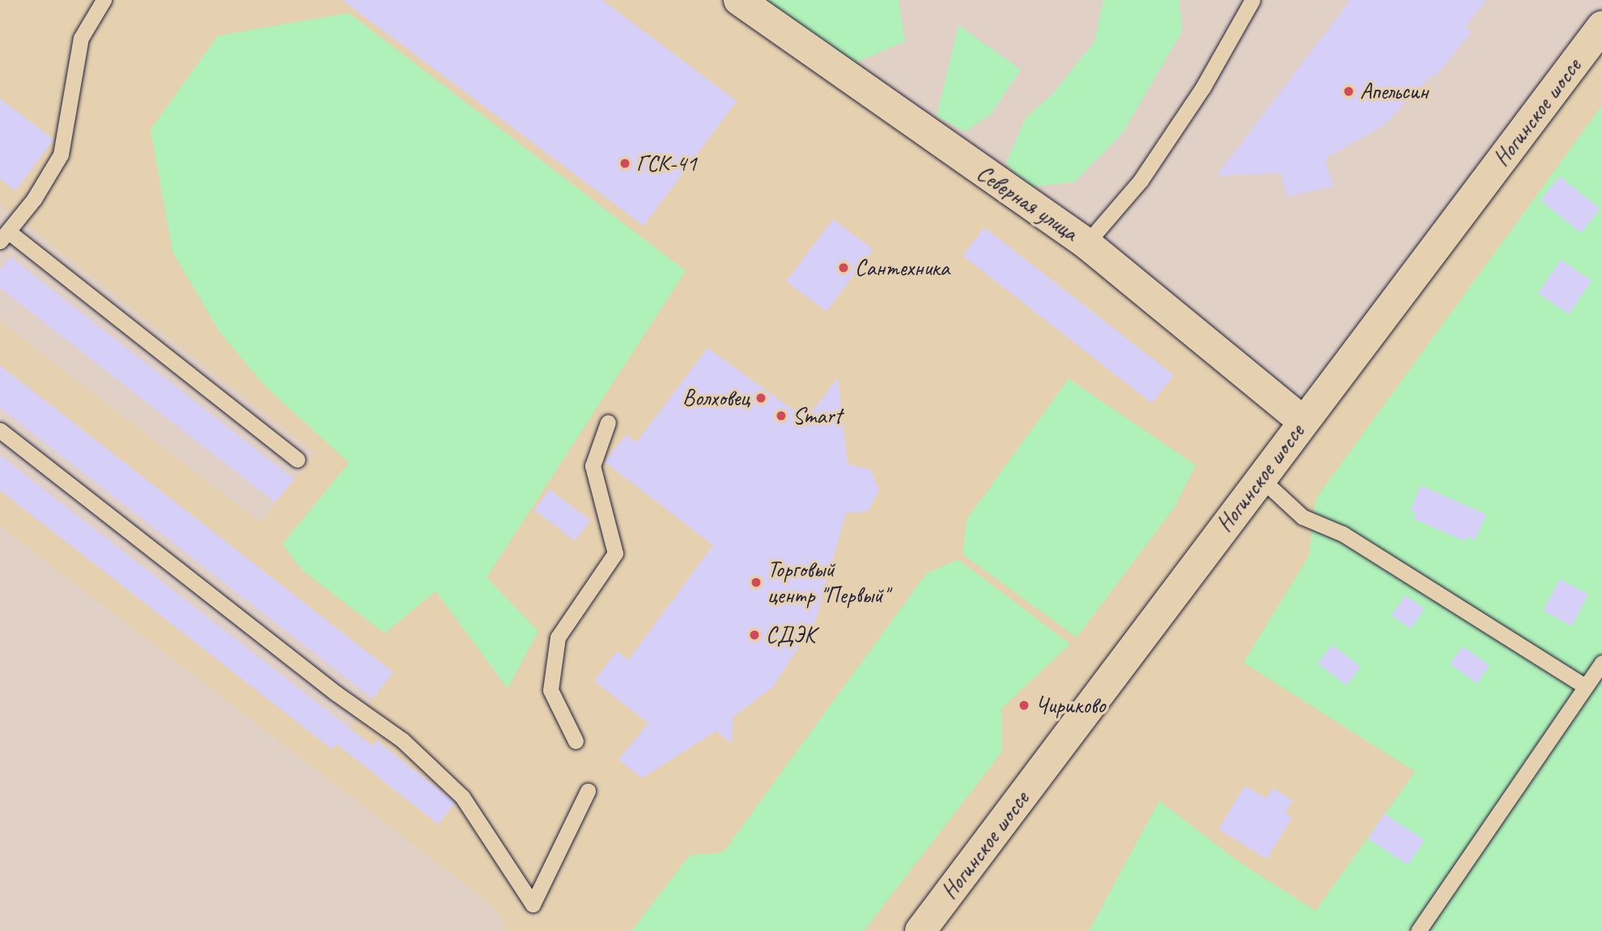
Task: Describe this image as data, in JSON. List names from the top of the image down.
{
  "streets": {
    "main road": ["Ногинское шоссе", "Северная улица"]
  },
  "crossings": [
    ["Ногинское шоссе", "Северная улица"]
  ],
  "places": [
    "Апельсин",
    "ГСК-41",
    "Сантехника",
    "Волховец",
    "Smart",
    "Торговый центр \"Первый\"",
    "СДЭК",
    "Чириково"
  ]
}
